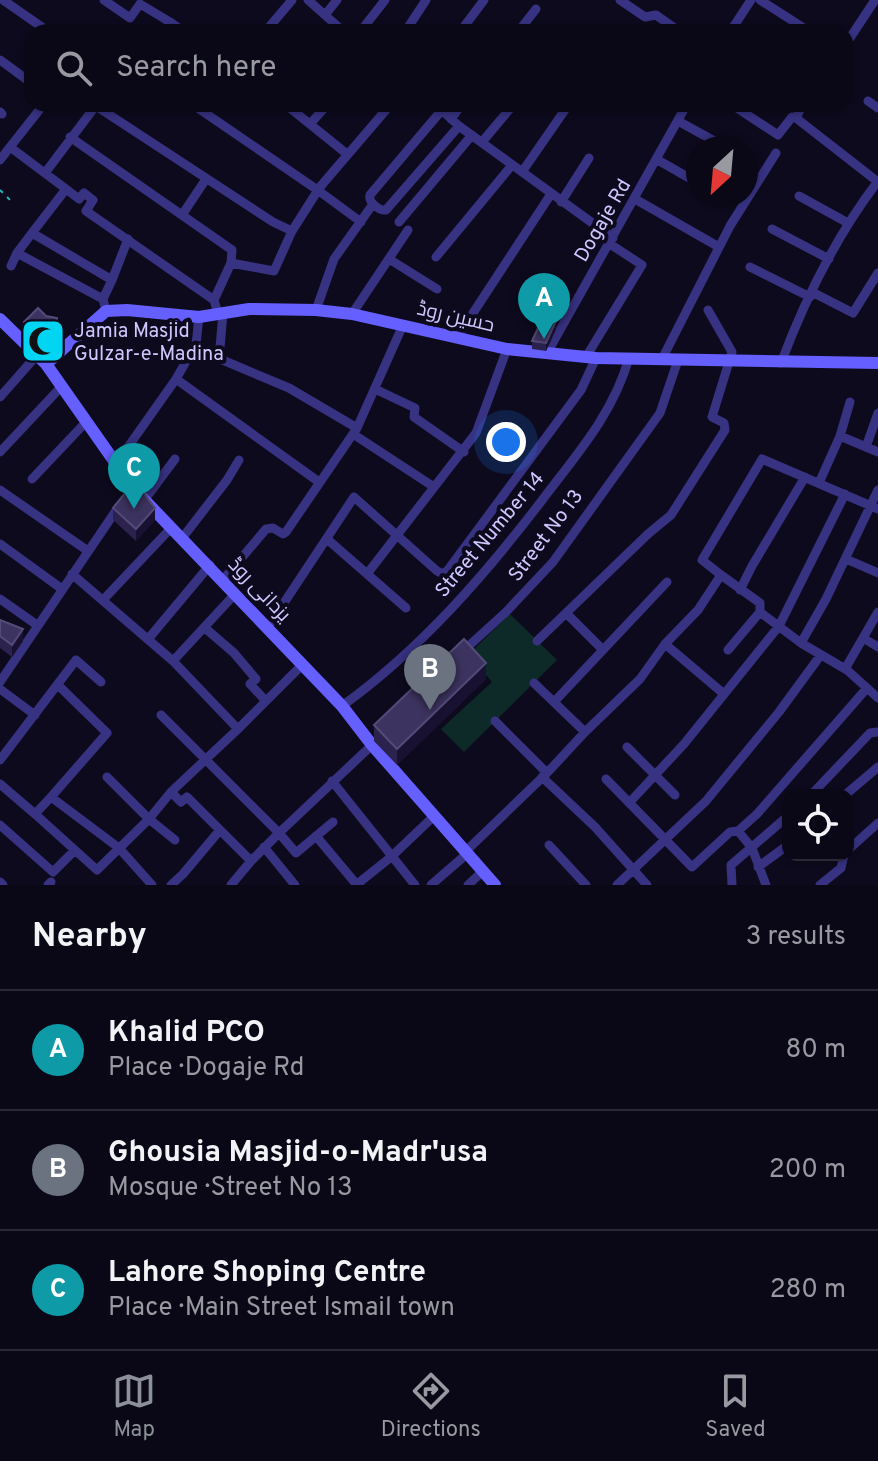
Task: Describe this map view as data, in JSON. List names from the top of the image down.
{
  "streets": {
    "street": [
      "Dogaje Rd",
      "حسین روڈ",
      "Street Number 14",
      "Street No 13",
      "یزدانی روڈ"
    ]
  },
  "crossings": [
    ["Dogaje Rd", "حسین روڈ"],
    ["حسین روڈ", "Street Number 14"],
    ["حسین روڈ", "Street No 13"],
    ["Street Number 14", "یزدانی روڈ"]
  ],
  "places": {
    "mosque": ["Jamia Masjid Gulzar-e-Madina"]
  },
  "north": "bottom left",
  "page": {
    "search": "Search here",
    "pins": ["A", "C", "B"],
    "heading": ["Nearby", "3 results"],
    "list": [
      {
        "mark": "A",
        "name": "Khalid PCO",
        "note": "Place · Dogaje Rd",
        "value": "80 m"
      },
      {
        "mark": "B",
        "name": "Ghousia Masjid-o-Madr'usa",
        "note": "Mosque · Street No 13",
        "value": "200 m"
      },
      {
        "mark": "C",
        "name": "Lahore Shoping Centre",
        "note": "Place · Main Street Ismail town",
        "value": "280 m"
      }
    ],
    "nav": ["Map", "Directions", "Saved"]
  }
}
